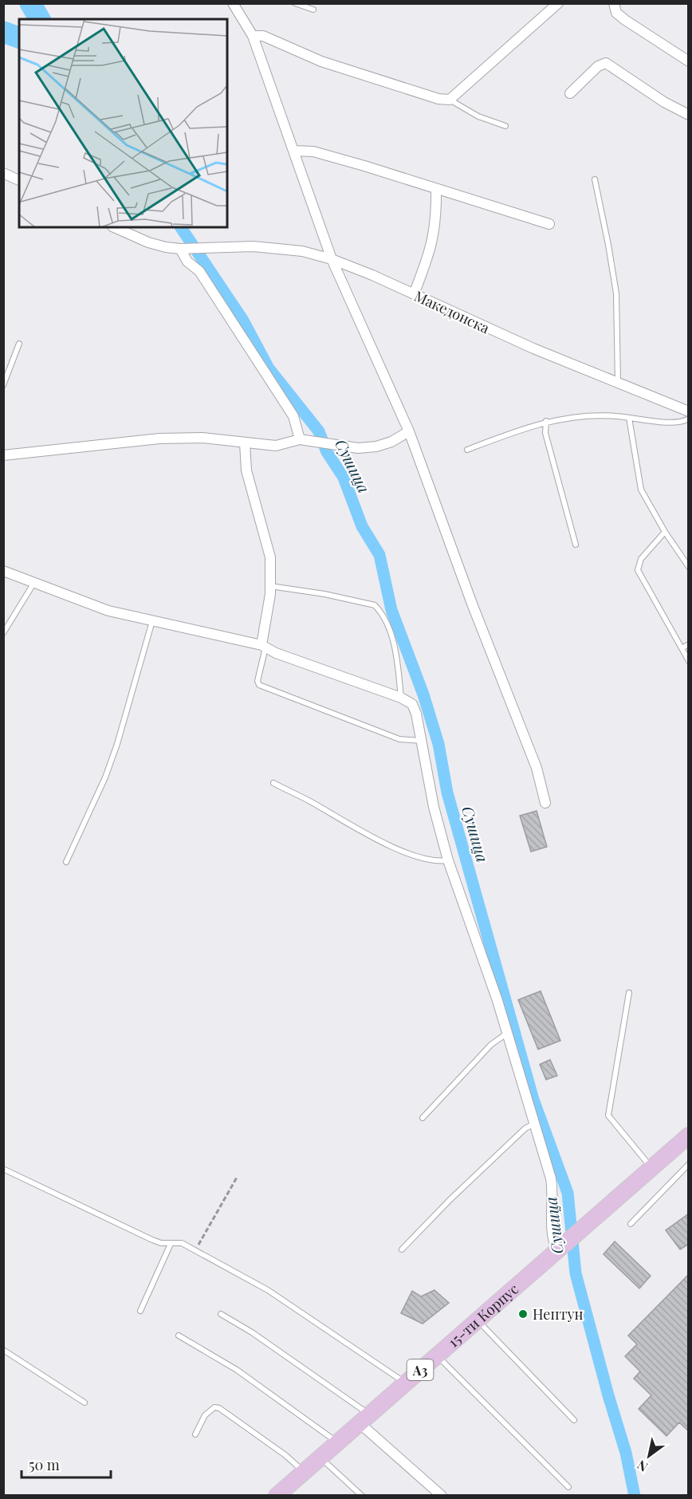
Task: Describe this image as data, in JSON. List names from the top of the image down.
{
  "streets": {
    "main road": ["15-ти Корпус", "A3"],
    "street": ["Македонска"]
  },
  "water": ["Сушица"],
  "places": ["Нептун"],
  "scale_bar": "50 m",
  "north": "bottom left"
}
